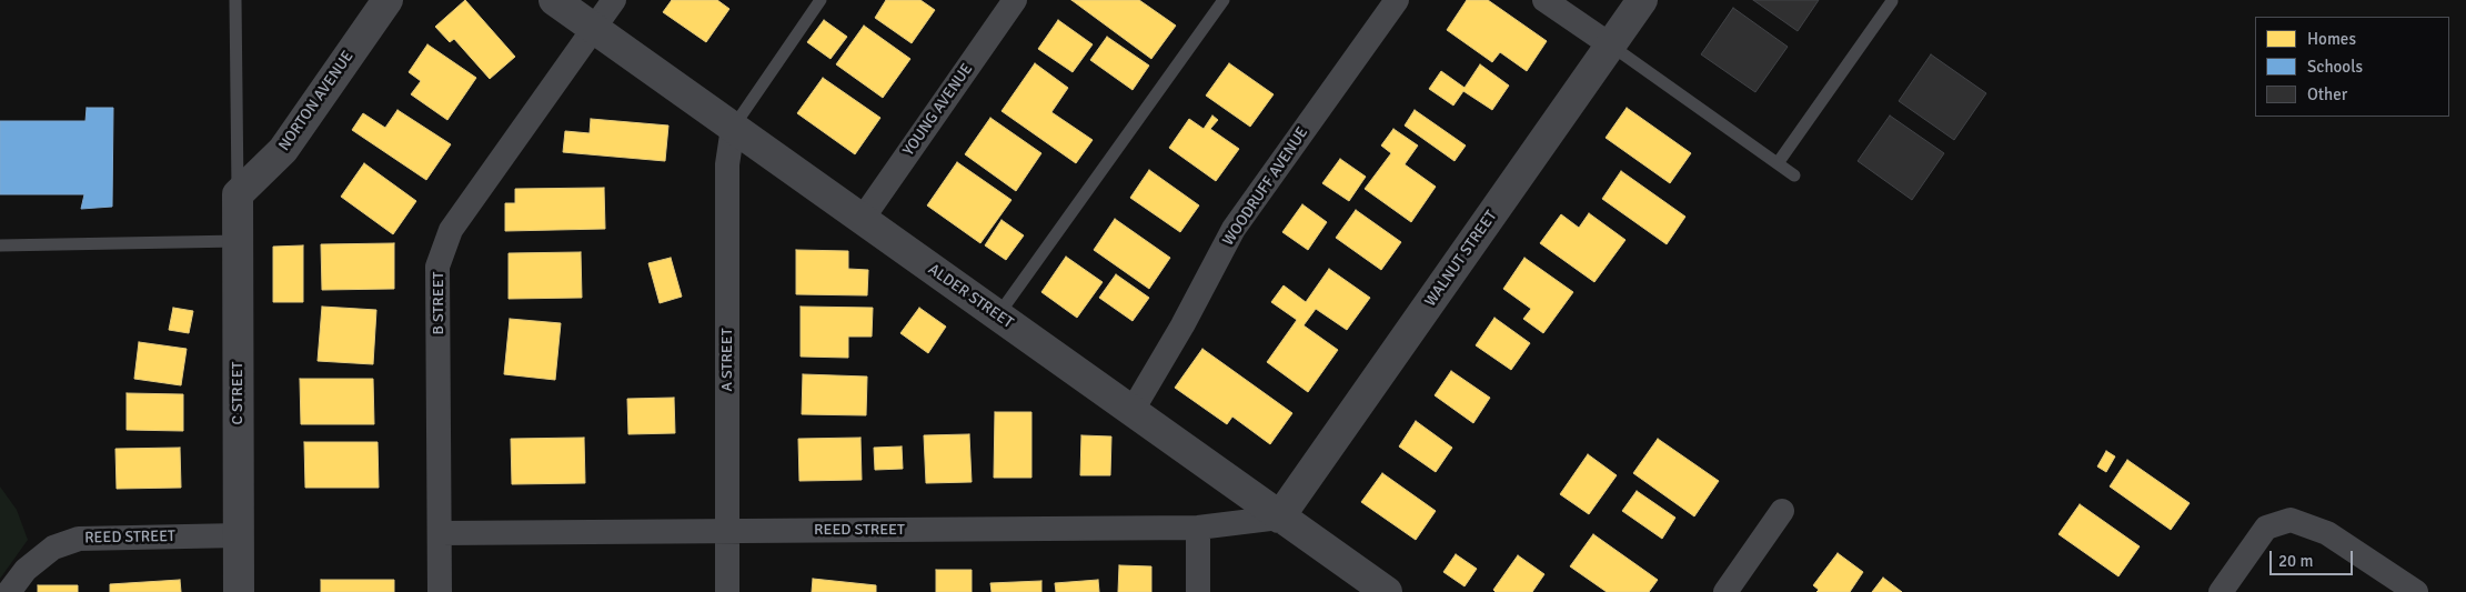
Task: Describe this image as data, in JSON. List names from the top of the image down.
{
  "streets": {
    "street": [
      "NORTON AVENUE",
      "YOUNG AVENUE",
      "WOODRUFF AVENUE",
      "WALNUT STREET",
      "ALDER STREET",
      "B STREET",
      "A STREET",
      "C STREET",
      "REED STREET"
    ]
  },
  "crossings": [
    ["NORTON AVENUE", "C STREET"],
    ["YOUNG AVENUE", "ALDER STREET"],
    ["WOODRUFF AVENUE", "ALDER STREET"],
    ["WALNUT STREET", "ALDER STREET"],
    ["WALNUT STREET", "REED STREET"],
    ["ALDER STREET", "B STREET"],
    ["ALDER STREET", "A STREET"],
    ["ALDER STREET", "REED STREET"],
    ["B STREET", "REED STREET"],
    ["A STREET", "REED STREET"],
    ["C STREET", "REED STREET"]
  ],
  "legend": ["Homes", "Schools", "Other"],
  "scale_bar": "20 m"
}
